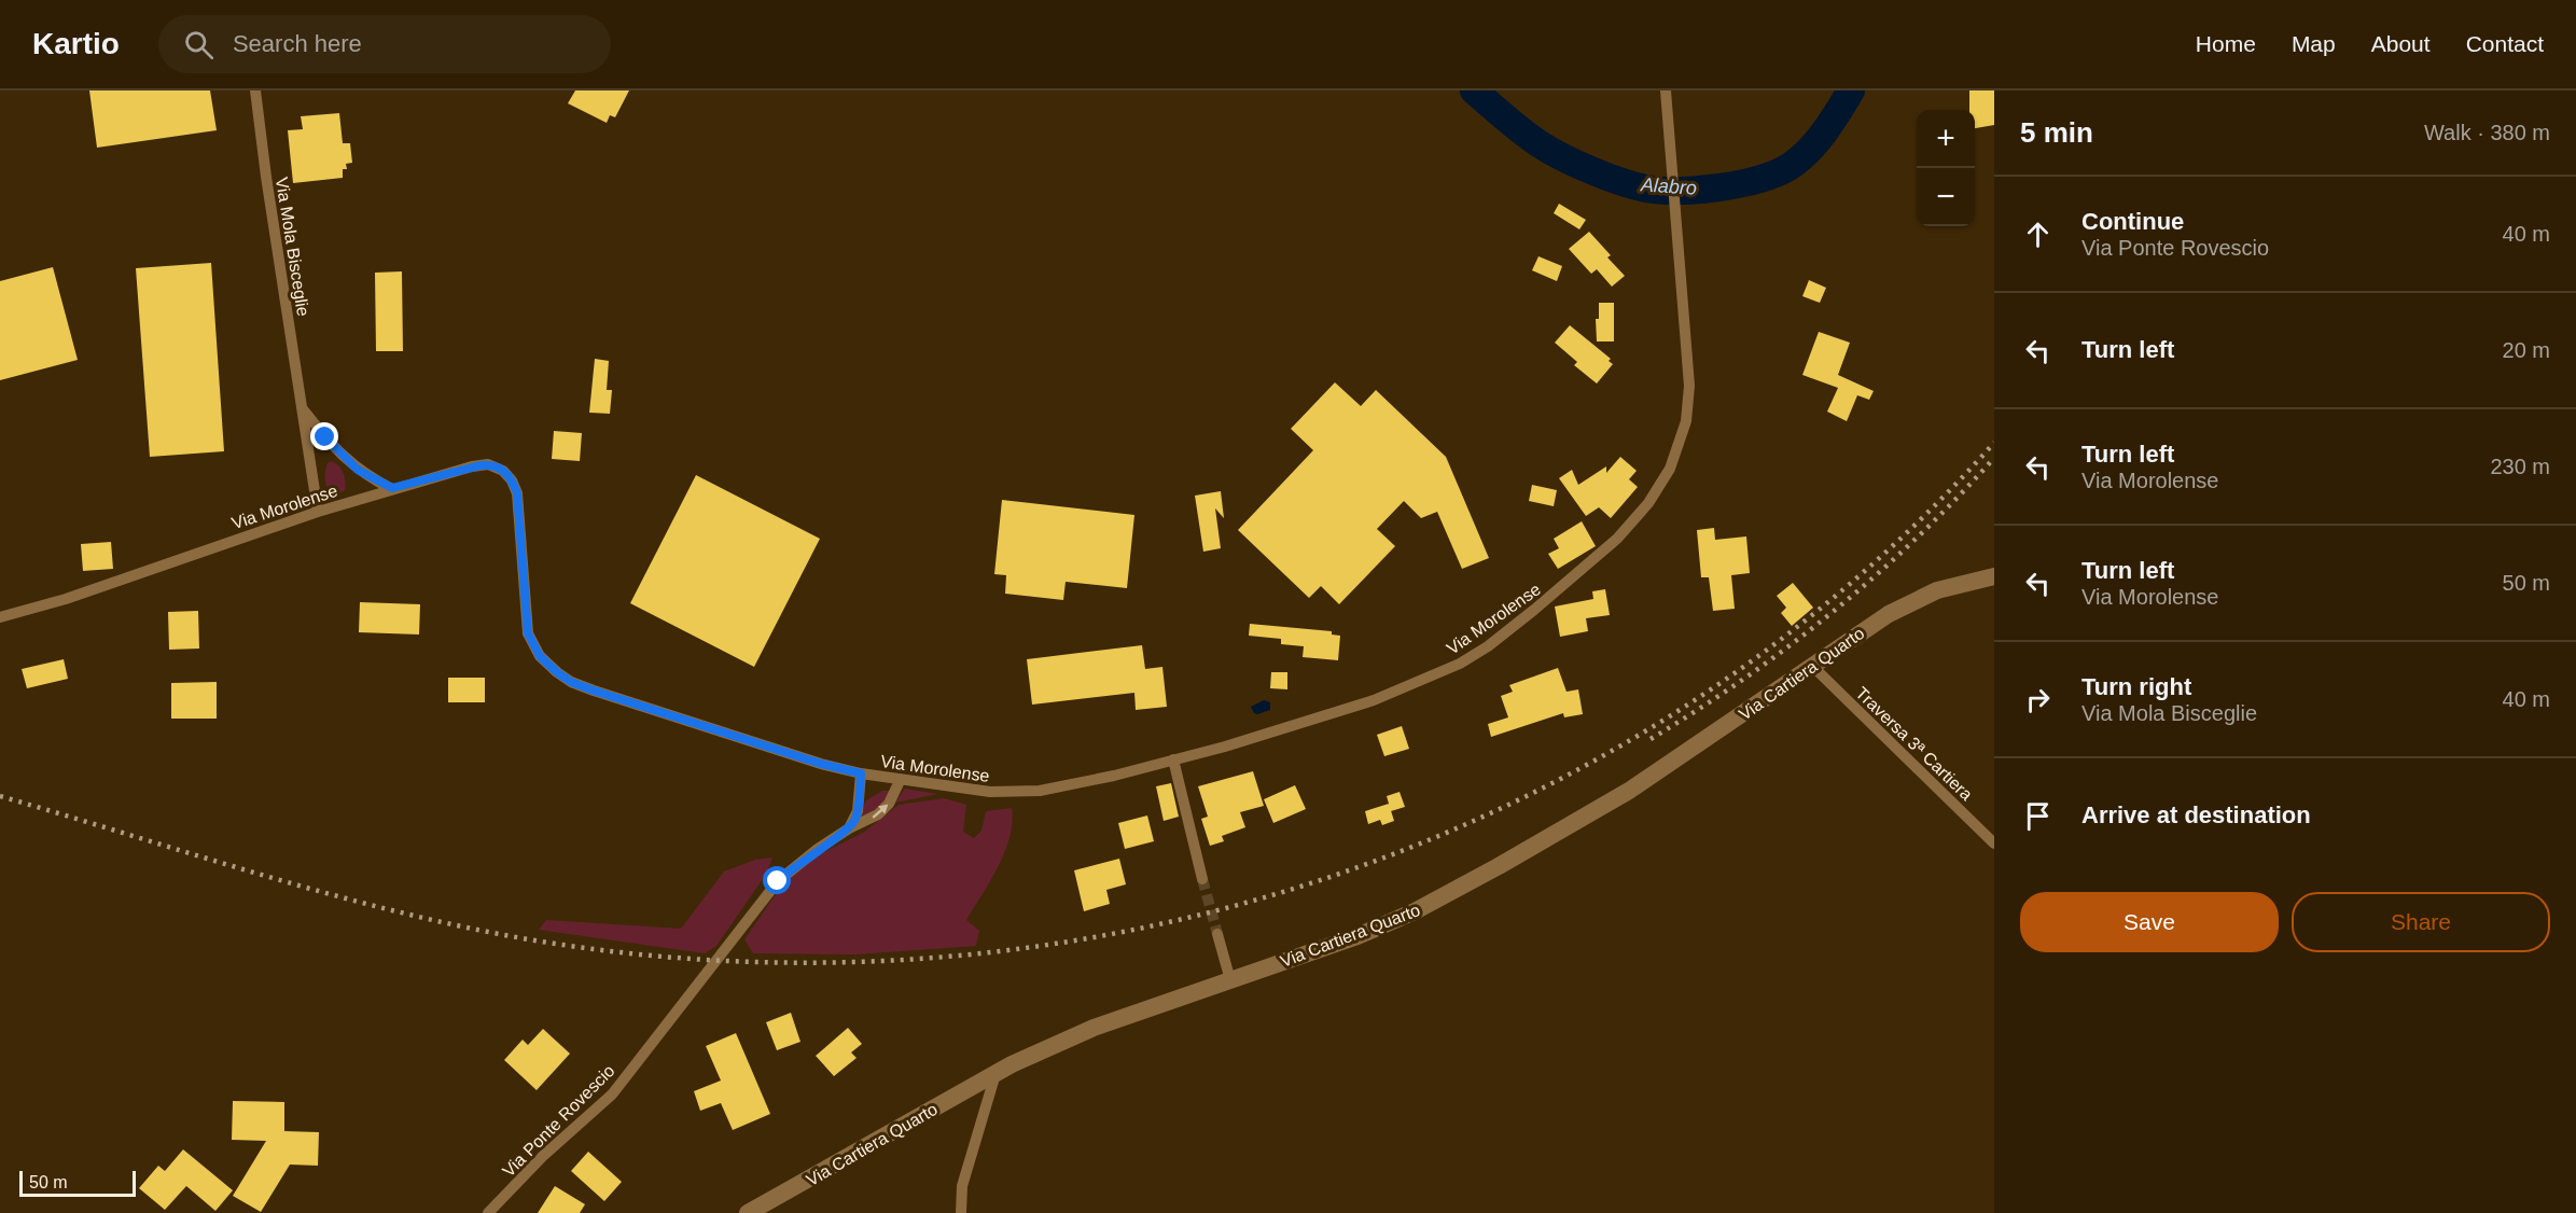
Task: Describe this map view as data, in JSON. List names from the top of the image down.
{
  "streets": {
    "street": [
      "Via Mola Bisceglie",
      "Via Morolense",
      "Via Cartiera Quarto",
      "Traversa 3ª Cartiera",
      "Via Ponte Rovescio"
    ]
  },
  "crossings": [
    ["Via Mola Bisceglie", "Via Morolense"],
    ["Via Cartiera Quarto", "Traversa 3ª Cartiera"]
  ],
  "water": ["Alabro"],
  "scale_bar": "50 m",
  "page": {
    "header": "Kartio",
    "search": "Search here",
    "nav": [
      "Home",
      "Map",
      "About",
      "Contact"
    ],
    "heading": ["5 min", "Walk · 380 m"],
    "map_buttons": ["+", "−"],
    "list": [
      ["Continue", "Via Ponte Rovescio", "40 m"],
      ["Turn left", "20 m"],
      ["Turn left", "Via Morolense", "230 m"],
      ["Turn left", "Via Morolense", "50 m"],
      ["Turn right", "Via Mola Bisceglie", "40 m"],
      "Arrive at destination"
    ],
    "buttons": ["Save", "Share"],
    "scale": "50 m"
  }
}
